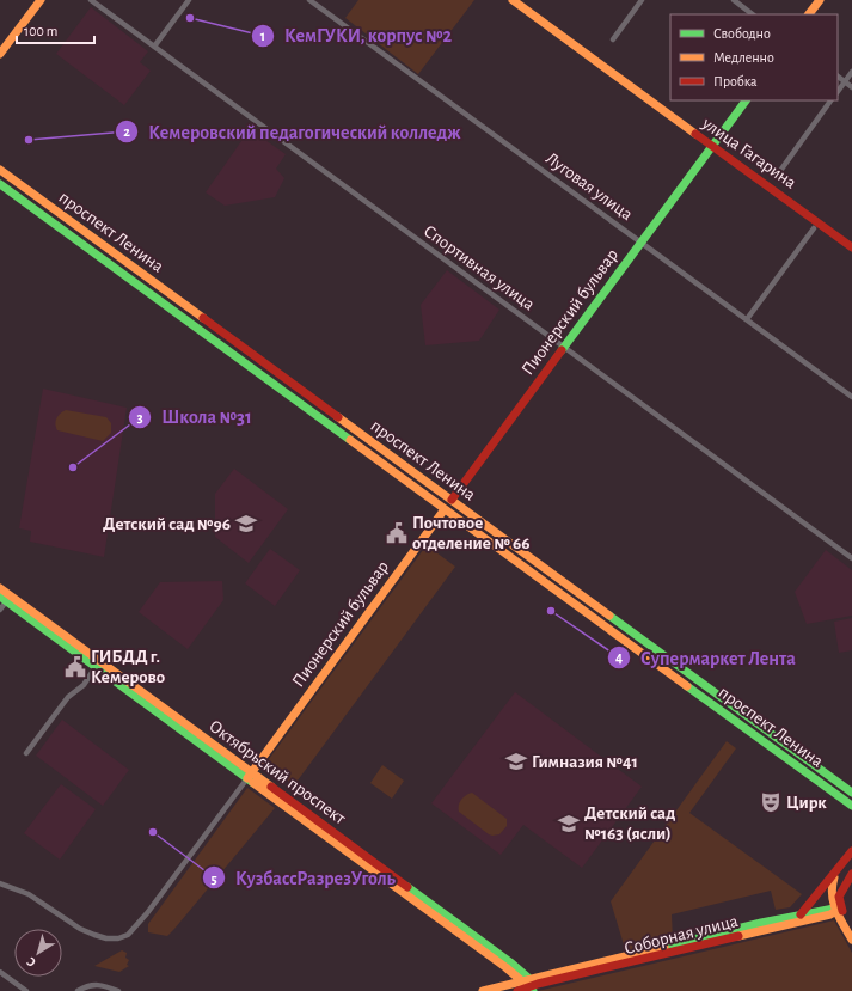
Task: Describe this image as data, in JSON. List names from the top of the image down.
{
  "streets": {
    "main road": [
      "улица Гагарина",
      "проспект Ленина",
      "Пионерский бульвар",
      "Октябрьский проспект",
      "Соборная улица"
    ],
    "street": ["Луговая улица", "Спортивная улица"]
  },
  "crossings": [
    ["улица Гагарина", "Пионерский бульвар"],
    ["Луговая улица", "Пионерский бульвар"],
    ["проспект Ленина", "Пионерский бульвар"],
    ["Спортивная улица", "Пионерский бульвар"],
    ["Пионерский бульвар", "Октябрьский проспект"],
    ["Октябрьский проспект", "Соборная улица"]
  ],
  "places": {
    "other": [
      "КемГУКИ, корпус №2",
      "Кемеровский педагогический колледж",
      "Школа №31",
      "Супермаркет Лента",
      "КузбассРазрезУголь"
    ],
    "school or university": ["Детский сад №96", "Гимназия №41", "Детский сад №163 (ясли)"],
    "public building": ["Почтовое отделение № 66", "ГИБДД г. Кемерово"],
    "theatre": ["Цирк"]
  },
  "legend": ["Свободно", "Медленно", "Пробка"],
  "scale_bar": "100 m",
  "north": "bottom left"
}
